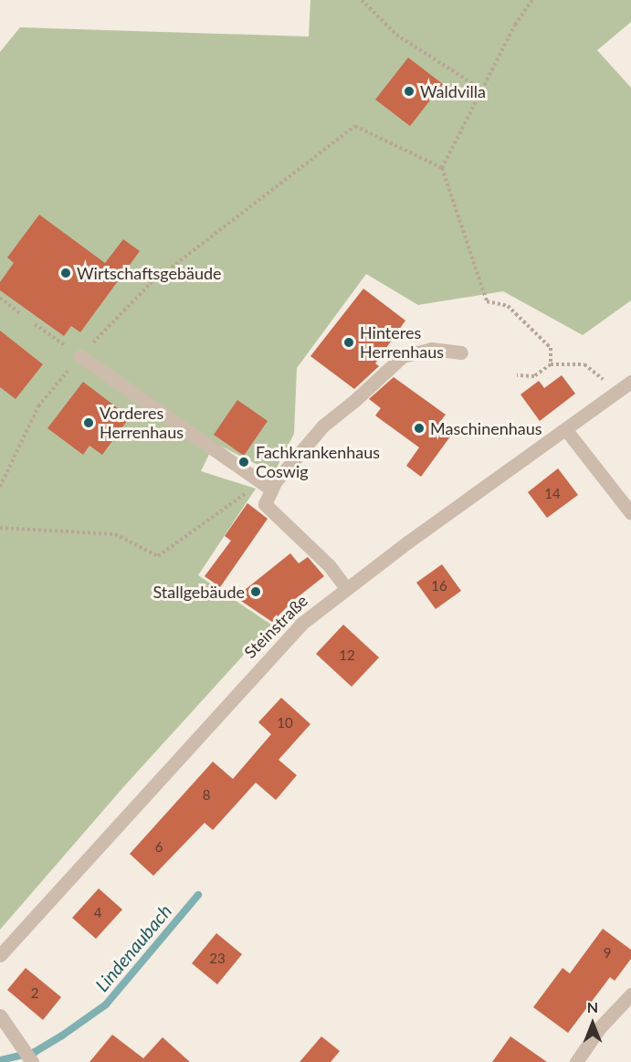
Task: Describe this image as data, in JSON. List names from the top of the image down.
{
  "streets": {
    "street": ["Steinstraße"]
  },
  "water": ["Lindenaubach"],
  "places": [
    "Waldvilla",
    "Wirtschaftsgebäude",
    "Hinteres Herrenhaus",
    "Vorderes Herrenhaus",
    "Maschinenhaus",
    "Fachkrankenhaus Coswig",
    "Stallgebäude"
  ],
  "house_numbers": [
    "14",
    "16",
    "12",
    "10",
    "8",
    "6",
    "4",
    "9",
    "23",
    "2"
  ],
  "north": "top"
}
